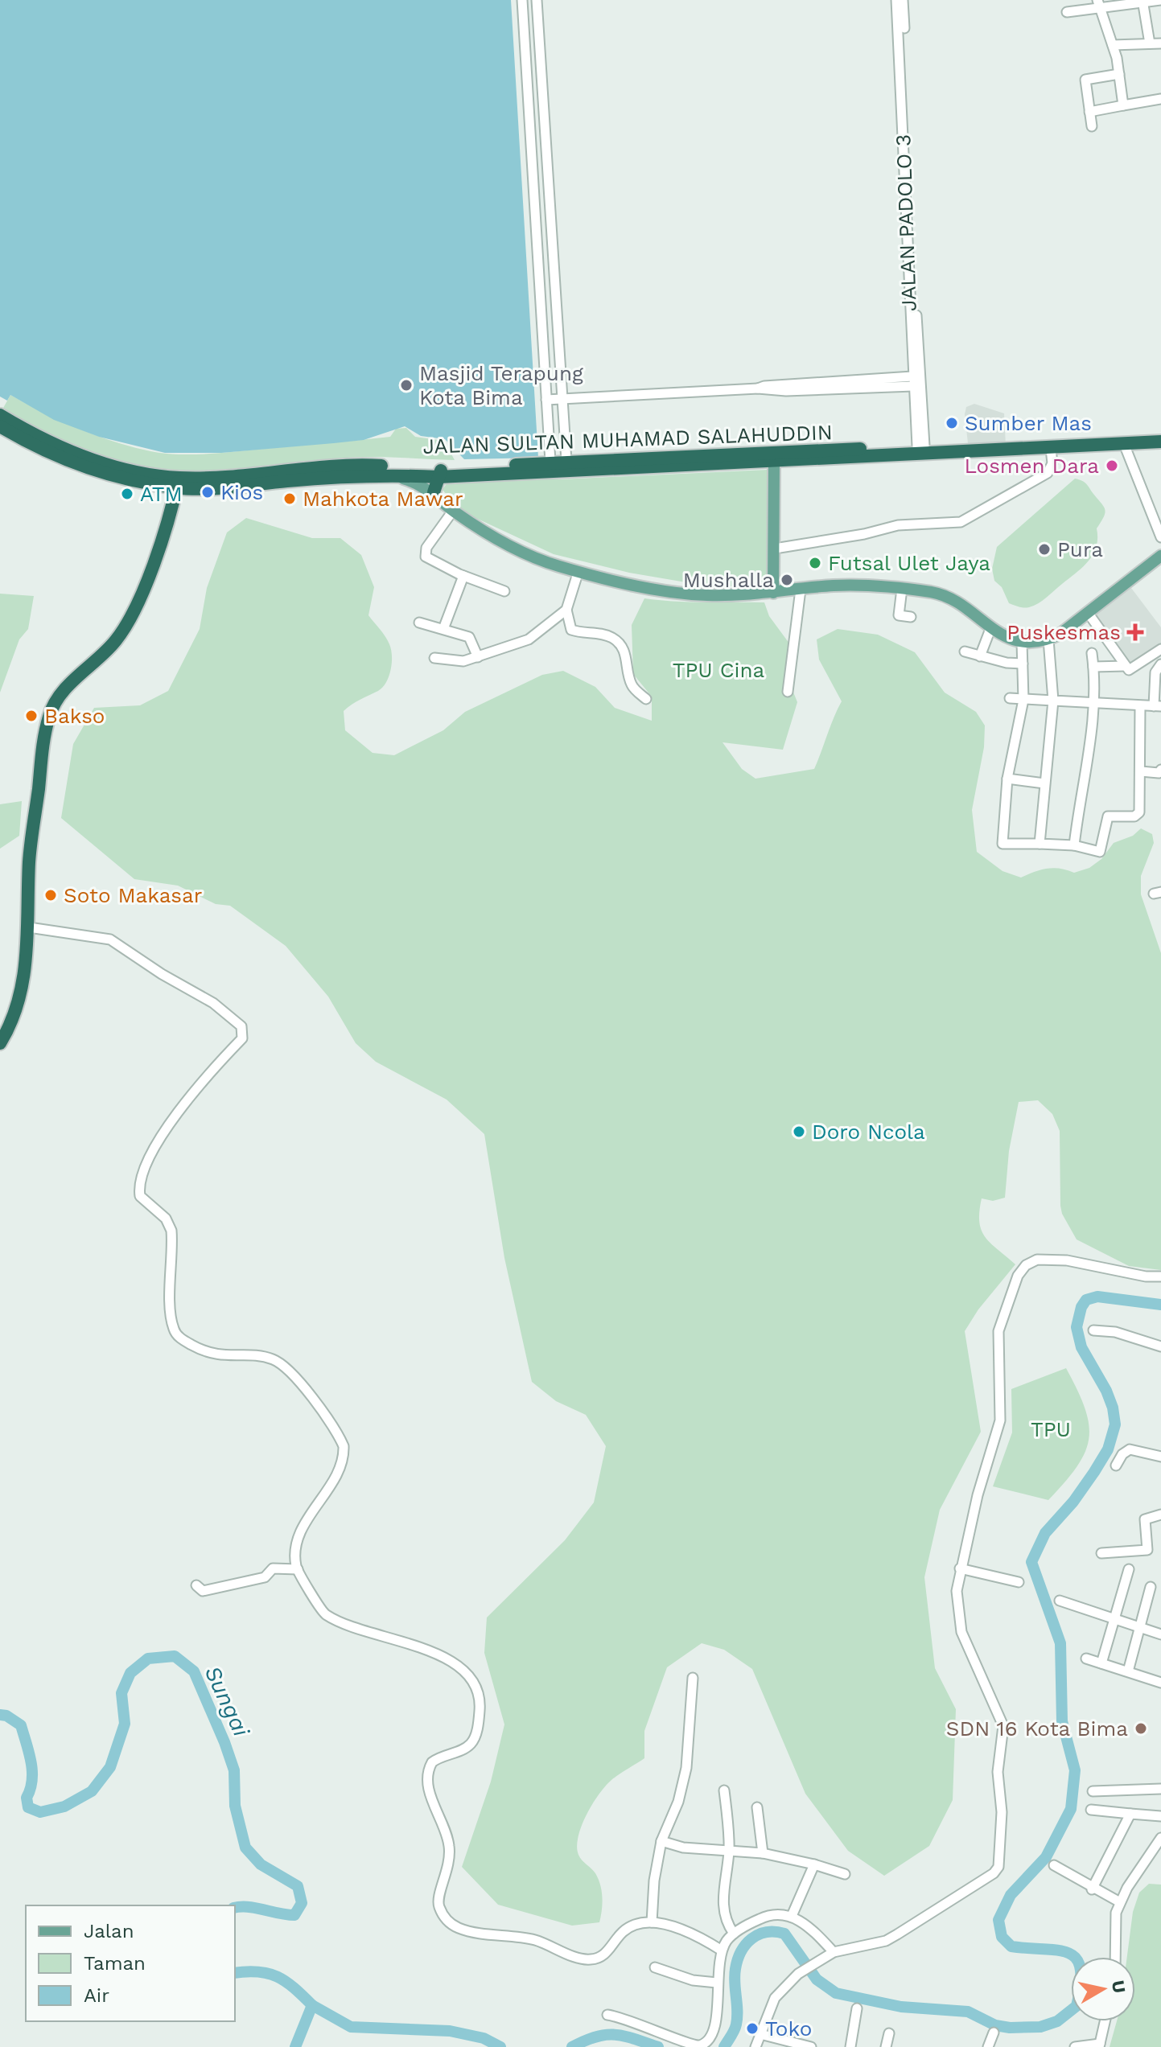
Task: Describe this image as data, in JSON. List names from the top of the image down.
{
  "streets": {
    "highway": ["JALAN SULTAN MUHAMAD SALAHUDDIN"],
    "street": ["JALAN PADOLO 3"]
  },
  "crossings": [
    ["JALAN PADOLO 3", "JALAN SULTAN MUHAMAD SALAHUDDIN"]
  ],
  "water": ["Sungai"],
  "parks": ["TPU Cina", "TPU"],
  "places": {
    "other": [
      "Masjid Terapung Kota Bima",
      "Sumber Mas",
      "Losmen Dara",
      "Kios",
      "ATM",
      "Mahkota Mawar",
      "Pura",
      "Futsal Ulet Jaya",
      "Mushalla",
      "Bakso",
      "Soto Makasar",
      "Doro Ncola",
      "SDN 16 Kota Bima",
      "Toko"
    ],
    "health": ["Puskesmas"]
  },
  "legend": ["Jalan", "Taman", "Air"],
  "north": "right"
}
